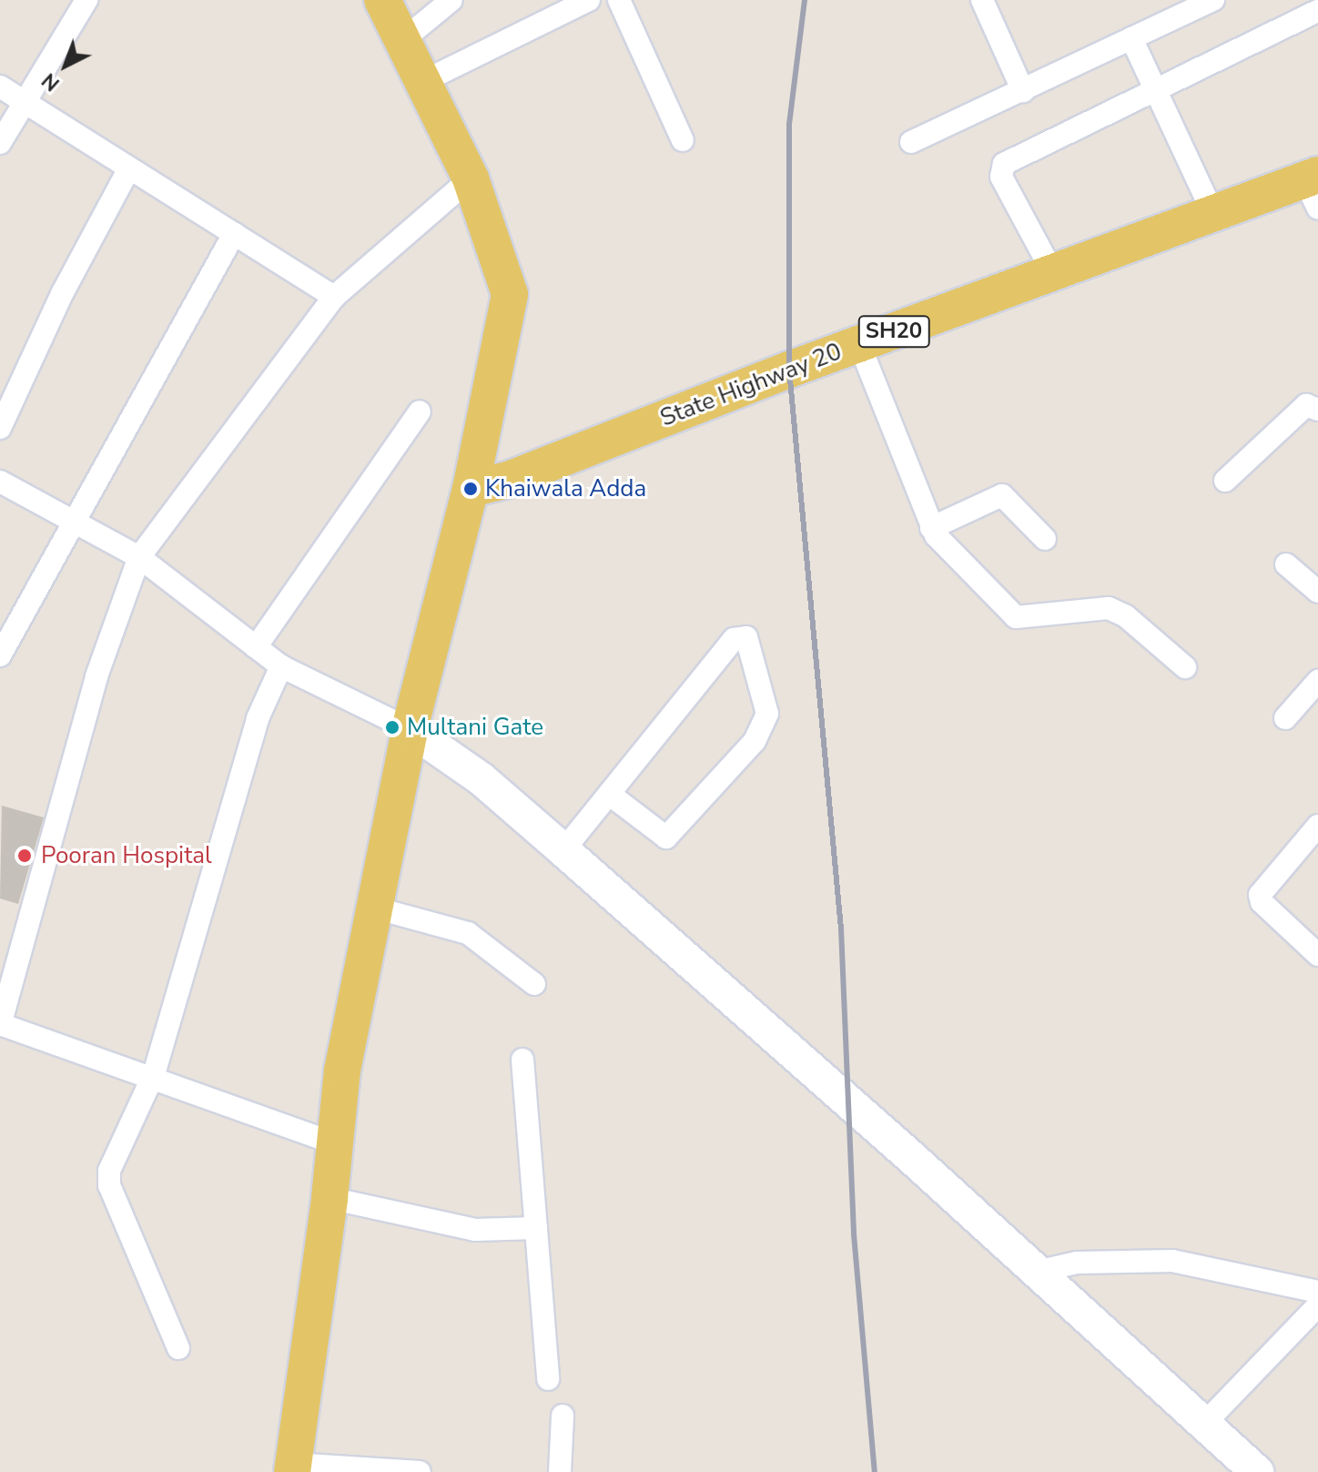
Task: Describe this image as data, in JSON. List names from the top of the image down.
{
  "streets": {
    "main road": ["SH20", "State Highway 20"]
  },
  "places": ["Khaiwala Adda", "Multani Gate", "Pooran Hospital"],
  "north": "bottom left"
}
